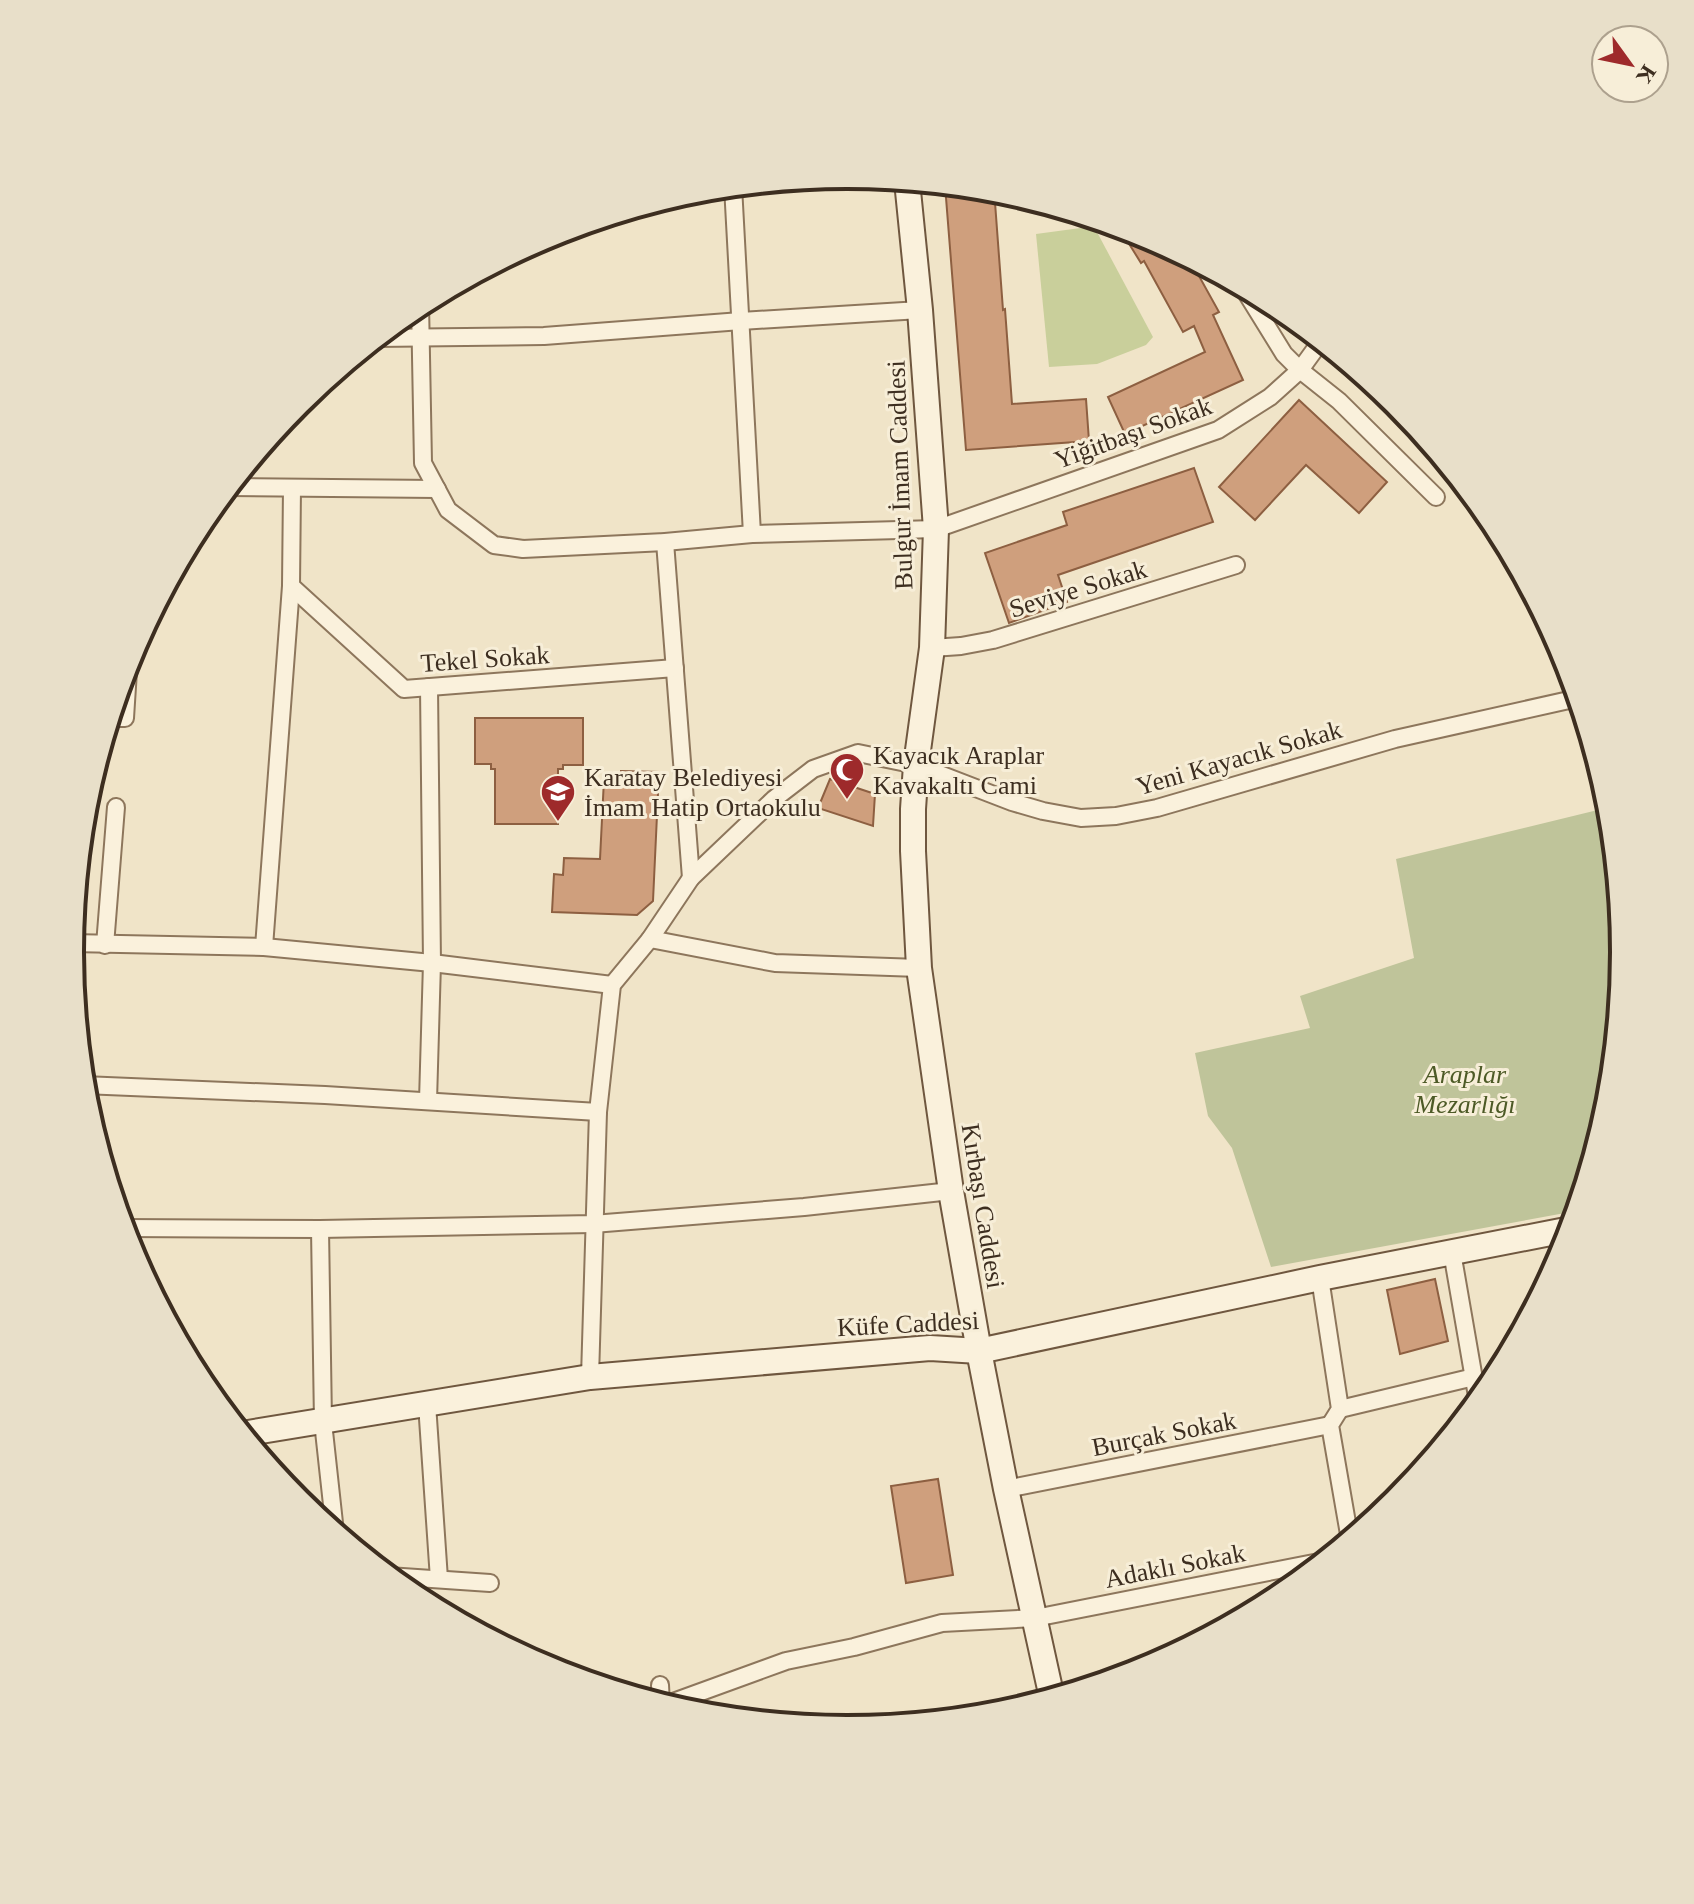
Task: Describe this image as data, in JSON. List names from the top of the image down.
{
  "streets": {
    "street": [
      "Yiğitbaşı Sokak",
      "Bulgur İmam Caddesi",
      "Seviye Sokak",
      "Tekel Sokak",
      "Yeni Kayacık Sokak",
      "Kırbaşı Caddesi",
      "Küfe Caddesi",
      "Burçak Sokak",
      "Adaklı Sokak"
    ]
  },
  "crossings": [
    ["Yiğitbaşı Sokak", "Bulgur İmam Caddesi"],
    ["Bulgur İmam Caddesi", "Seviye Sokak"],
    ["Bulgur İmam Caddesi", "Yeni Kayacık Sokak"],
    ["Bulgur İmam Caddesi", "Kırbaşı Caddesi"],
    ["Yeni Kayacık Sokak", "Kırbaşı Caddesi"],
    ["Kırbaşı Caddesi", "Küfe Caddesi"],
    ["Kırbaşı Caddesi", "Burçak Sokak"],
    ["Kırbaşı Caddesi", "Adaklı Sokak"]
  ],
  "parks": ["Araplar Mezarlığı"],
  "places": {
    "mosque": ["Kayacık Araplar Kavakaltı Cami"],
    "school or university": ["Karatay Belediyesi İmam Hatip Ortaokulu"]
  },
  "north": "bottom right"
}
